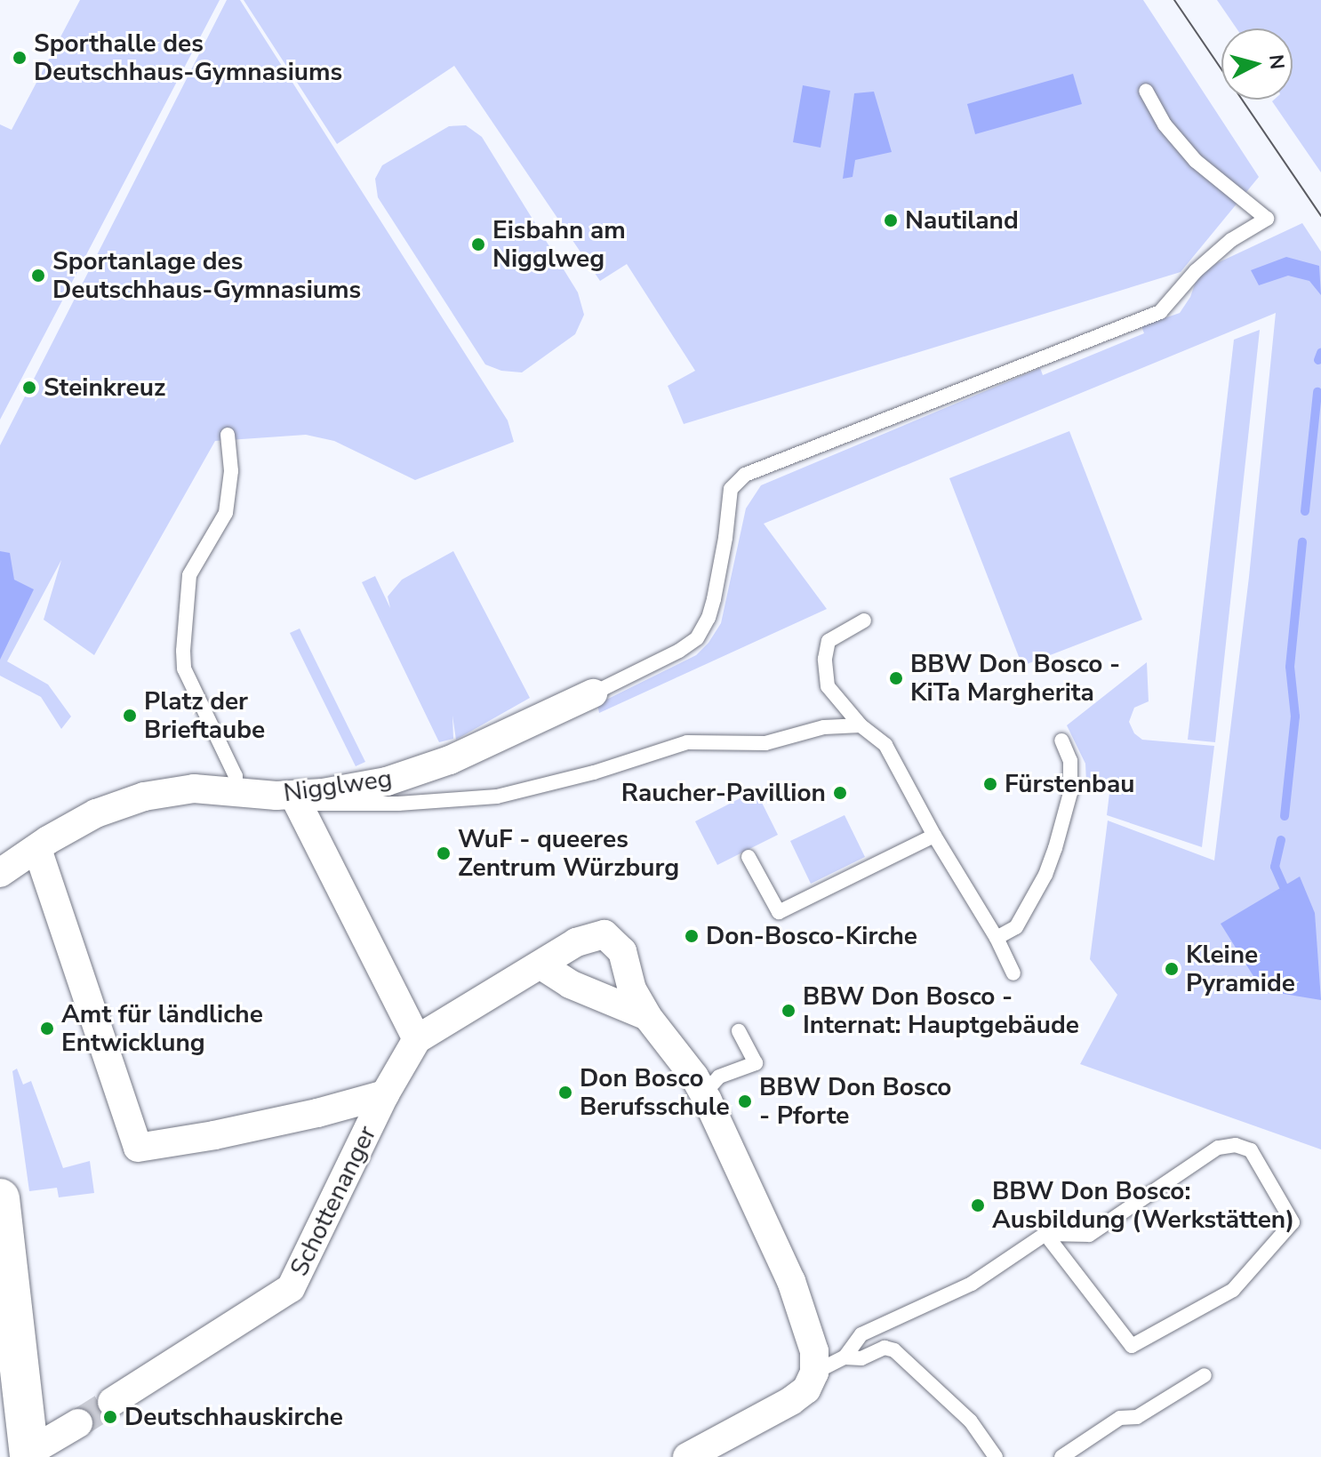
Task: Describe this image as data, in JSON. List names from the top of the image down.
{
  "streets": {
    "street": ["Nigglweg", "Schottenanger"]
  },
  "places": [
    "Sporthalle des Deutschhaus-Gymnasiums",
    "Nautiland",
    "Eisbahn am Nigglweg",
    "Sportanlage des Deutschhaus-Gymnasiums",
    "Steinkreuz",
    "BBW Don Bosco - KiTa Margherita",
    "Platz der Brieftaube",
    "Fürstenbau",
    "Raucher-Pavillion",
    "WuF - queeres Zentrum Würzburg",
    "Don-Bosco-Kirche",
    "Kleine Pyramide",
    "BBW Don Bosco - Internat: Hauptgebäude",
    "Amt für ländliche Entwicklung",
    "Don Bosco Berufsschule",
    "BBW Don Bosco - Pforte",
    "BBW Don Bosco: Ausbildung (Werkstätten)",
    "Deutschhauskirche"
  ],
  "north": "right"
}
